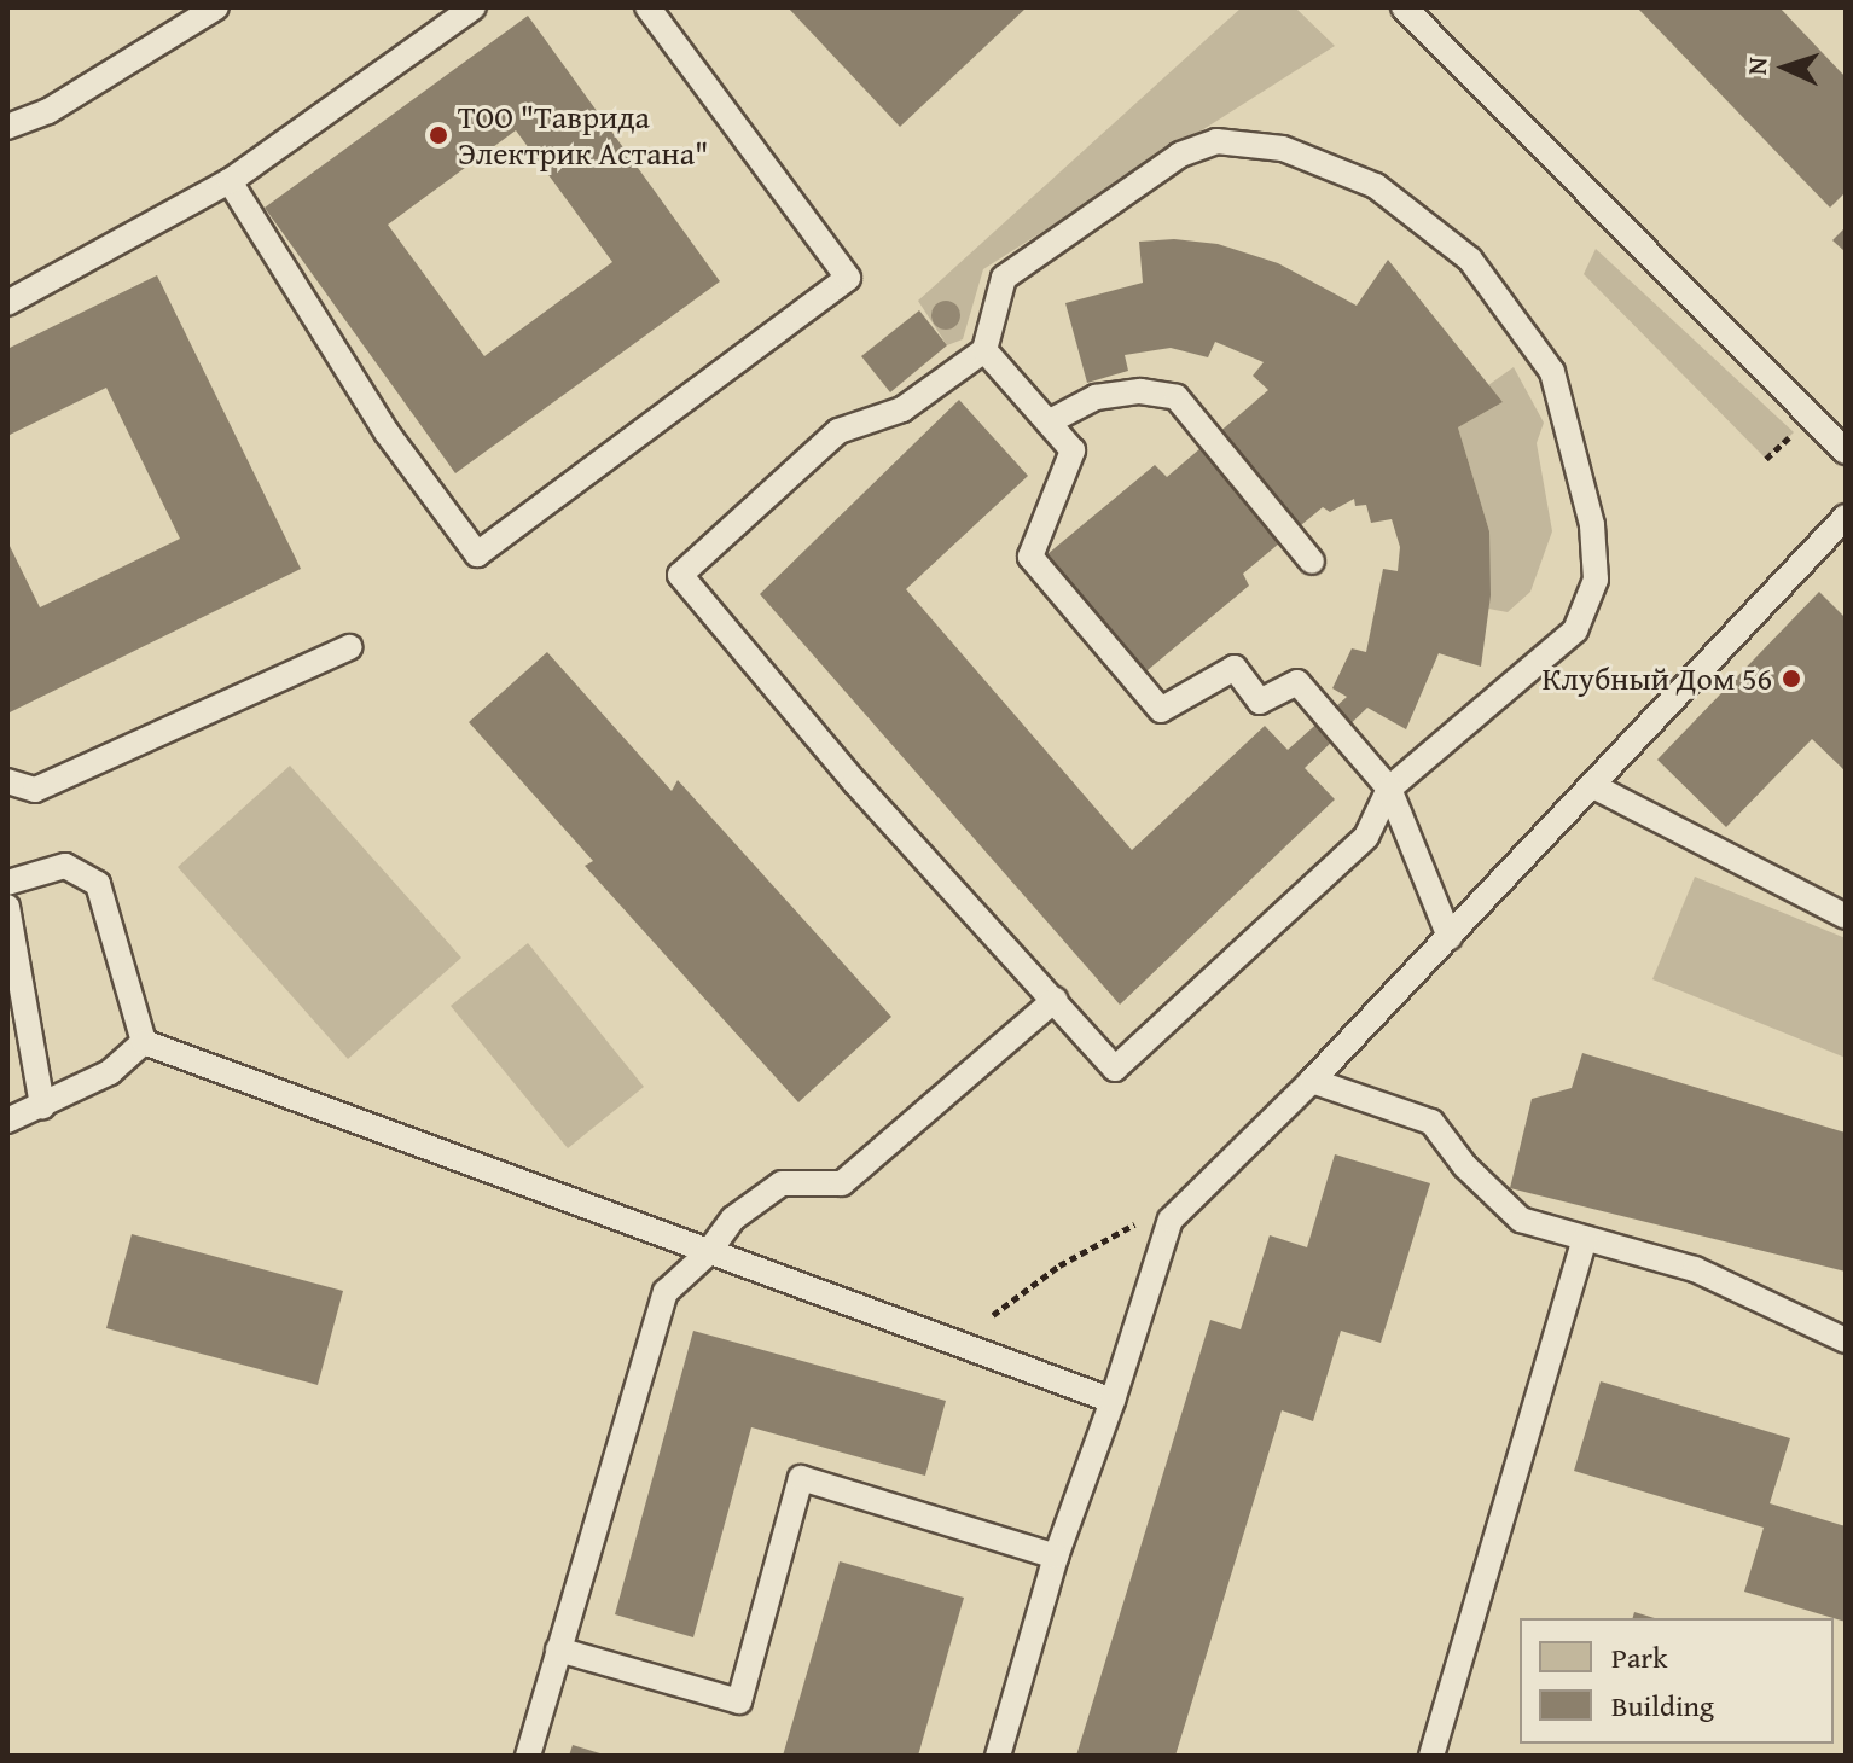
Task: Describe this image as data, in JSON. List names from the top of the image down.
{
  "places": ["ТОО \"Таврида Электрик Астана\"", "Клубный Дом 56"],
  "legend": ["Park", "Building"],
  "north": "left"
}
